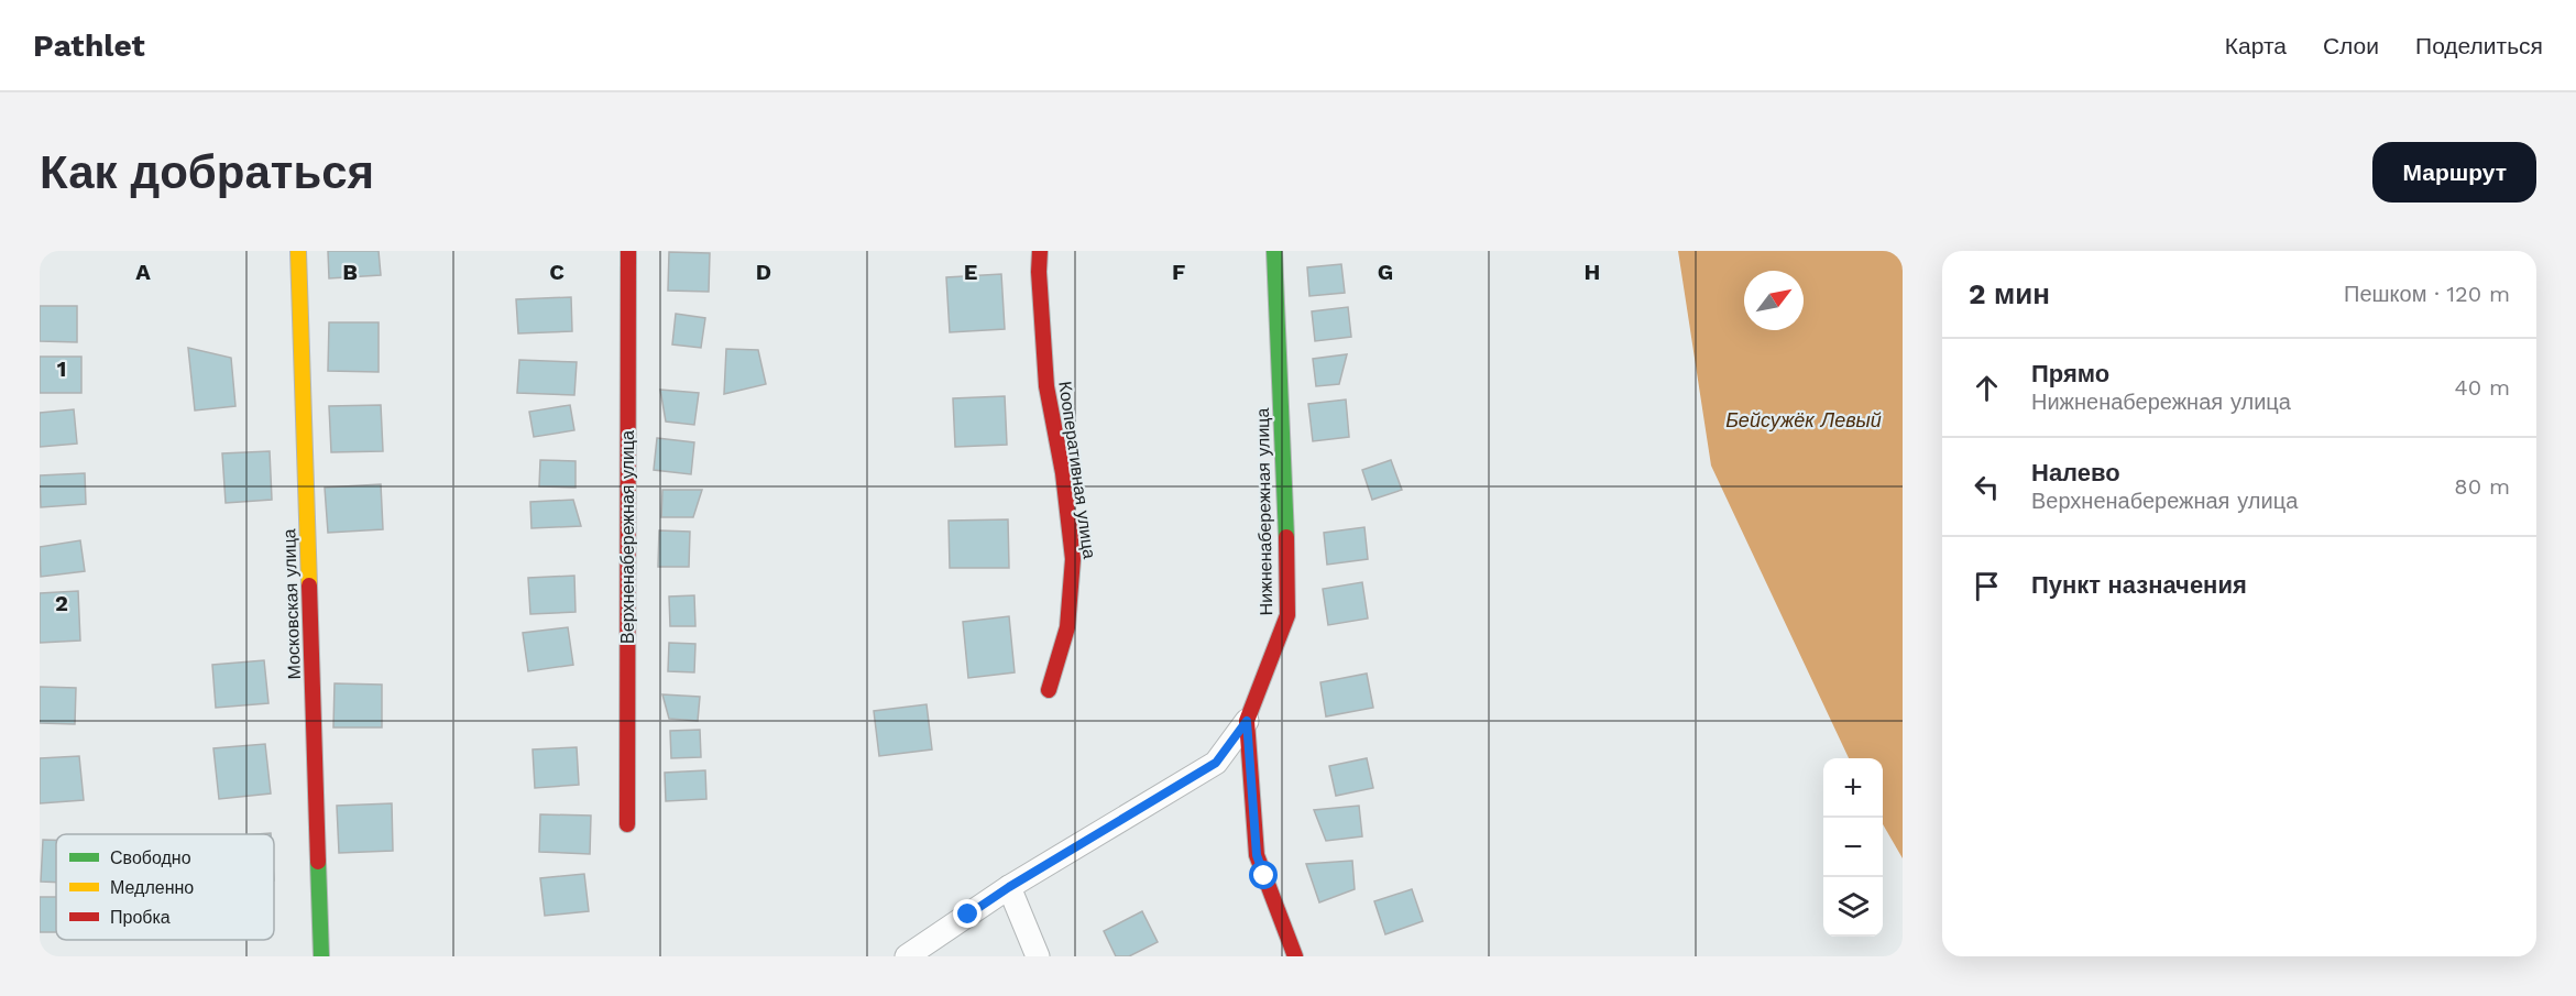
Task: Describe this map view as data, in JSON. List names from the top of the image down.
{
  "streets": {
    "street": [
      "Кооперативная улица",
      "Нижненабережная улица",
      "Верхненабережная улица",
      "Московская улица"
    ]
  },
  "water": ["Бейсужёк Левый"],
  "legend": ["Свободно", "Медленно", "Пробка"],
  "north": "top right",
  "page": {
    "header": "Pathlet",
    "nav": ["Карта", "Слои", "Поделиться"],
    "buttons": "Маршрут",
    "title": "Как добраться",
    "heading": ["2 мин", "Пешком · 120 m"],
    "list": [
      ["Прямо", "Нижненабережная улица", "40 m"],
      ["Налево", "Верхненабережная улица", "80 m"],
      "Пункт назначения"
    ],
    "map_buttons": ["+", "−"]
  },
  "grid": {
    "columns": [
      "A",
      "B",
      "C",
      "D",
      "E",
      "F",
      "G",
      "H"
    ],
    "rows": ["1", "2"]
  }
}
